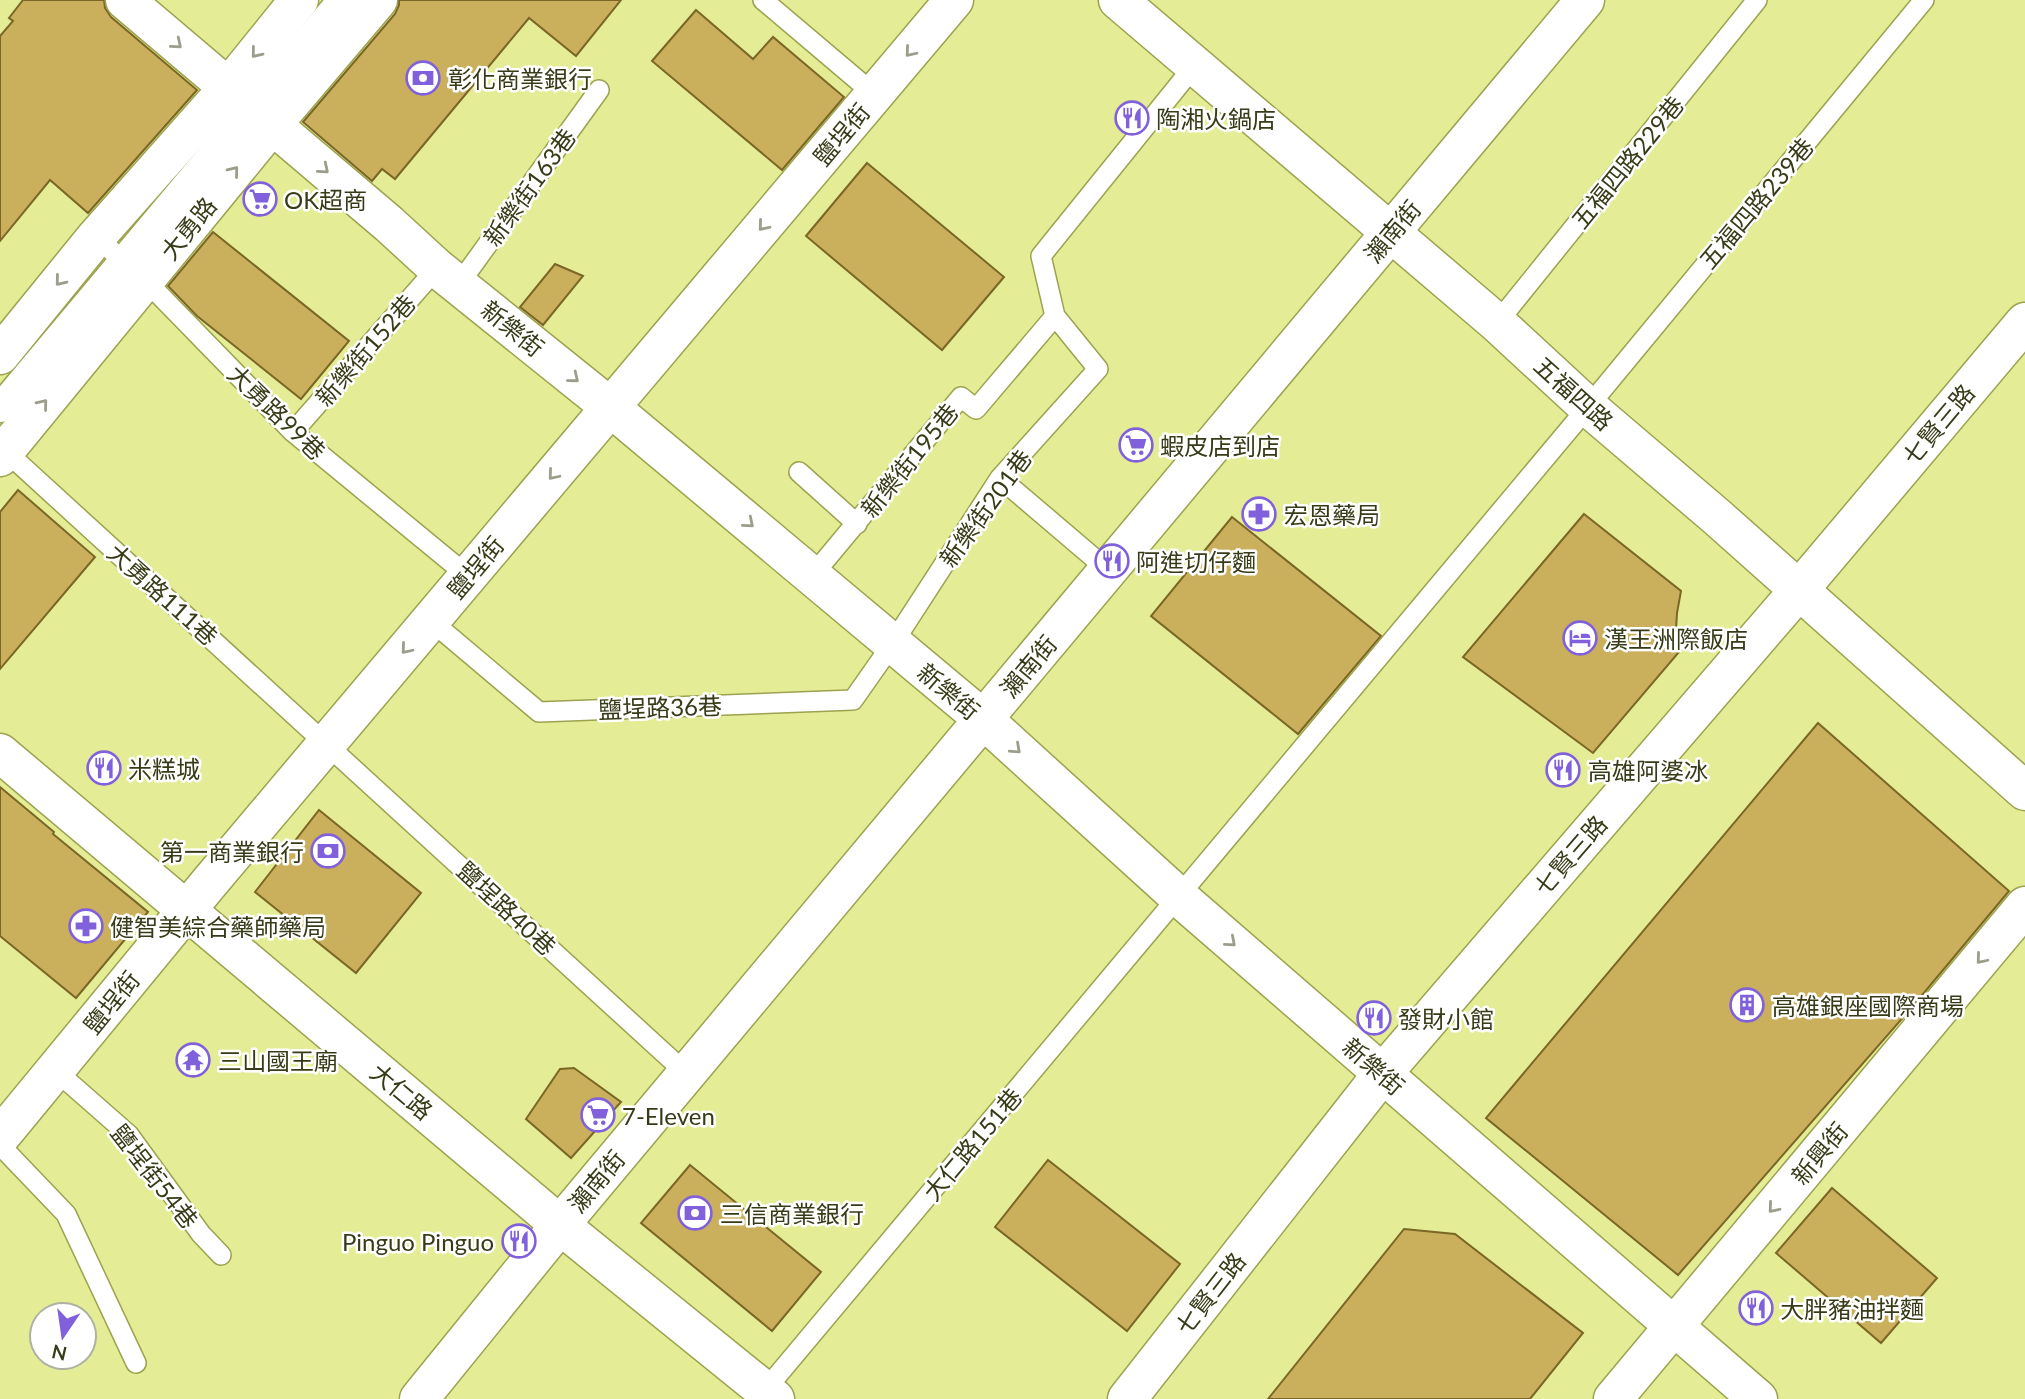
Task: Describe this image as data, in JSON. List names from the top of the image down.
{
  "streets": {
    "street": [
      "鹽埕街",
      "大勇路",
      "瀨南街",
      "新樂街",
      "五福四路",
      "七賢三路",
      "大仁路",
      "新興街"
    ],
    "lane": [
      "五福四路229巷",
      "新樂街163巷",
      "五福四路239巷",
      "新樂街152巷",
      "大勇路99巷",
      "新樂街195巷",
      "新樂街201巷",
      "大勇路111巷",
      "鹽埕路36巷",
      "鹽埕路40巷",
      "大仁路151巷",
      "鹽埕街54巷"
    ]
  },
  "crossings": [
    ["鹽埕街", "新樂街"],
    ["鹽埕街", "大勇路99巷"],
    ["鹽埕街", "大勇路111巷"],
    ["鹽埕街", "鹽埕路36巷"],
    ["鹽埕街", "鹽埕路40巷"],
    ["鹽埕街", "大仁路"],
    ["鹽埕街", "鹽埕街54巷"],
    ["五福四路229巷", "五福四路"],
    ["新樂街163巷", "新樂街"],
    ["新樂街163巷", "新樂街152巷"],
    ["五福四路239巷", "新樂街"],
    ["五福四路239巷", "五福四路"],
    ["五福四路239巷", "大仁路151巷"],
    ["大勇路", "新樂街"],
    ["大勇路", "大勇路99巷"],
    ["大勇路", "大勇路111巷"],
    ["瀨南街", "新樂街"],
    ["瀨南街", "五福四路"],
    ["瀨南街", "鹽埕路40巷"],
    ["瀨南街", "大仁路"],
    ["新樂街", "新樂街152巷"],
    ["新樂街", "七賢三路"],
    ["新樂街", "新樂街195巷"],
    ["新樂街", "新樂街201巷"],
    ["新樂街", "鹽埕路36巷"],
    ["新樂街", "大仁路151巷"],
    ["新樂街", "新興街"],
    ["新樂街152巷", "大勇路99巷"],
    ["五福四路", "七賢三路"],
    ["新樂街195巷", "新樂街201巷"],
    ["新樂街201巷", "鹽埕路36巷"],
    ["大勇路111巷", "鹽埕路40巷"],
    ["大仁路", "大仁路151巷"]
  ],
  "one_way": ["鹽埕街", "新樂街", "新興街"],
  "places": {
    "bank": ["彰化商業銀行", "第一商業銀行", "三信商業銀行"],
    "restaurant": [
      "陶湘火鍋店",
      "阿進切仔麵",
      "米糕城",
      "高雄阿婆冰",
      "發財小館",
      "Pinguo Pinguo",
      "大胖豬油拌麵"
    ],
    "supermarket": ["OK超商", "蝦皮店到店", "7-Eleven"],
    "pharmacy": ["宏恩藥局", "健智美綜合藥師藥局"],
    "hotel": ["漢王洲際飯店"],
    "building": ["高雄銀座國際商場"],
    "temple": ["三山國王廟"]
  },
  "north": "bottom"
}
